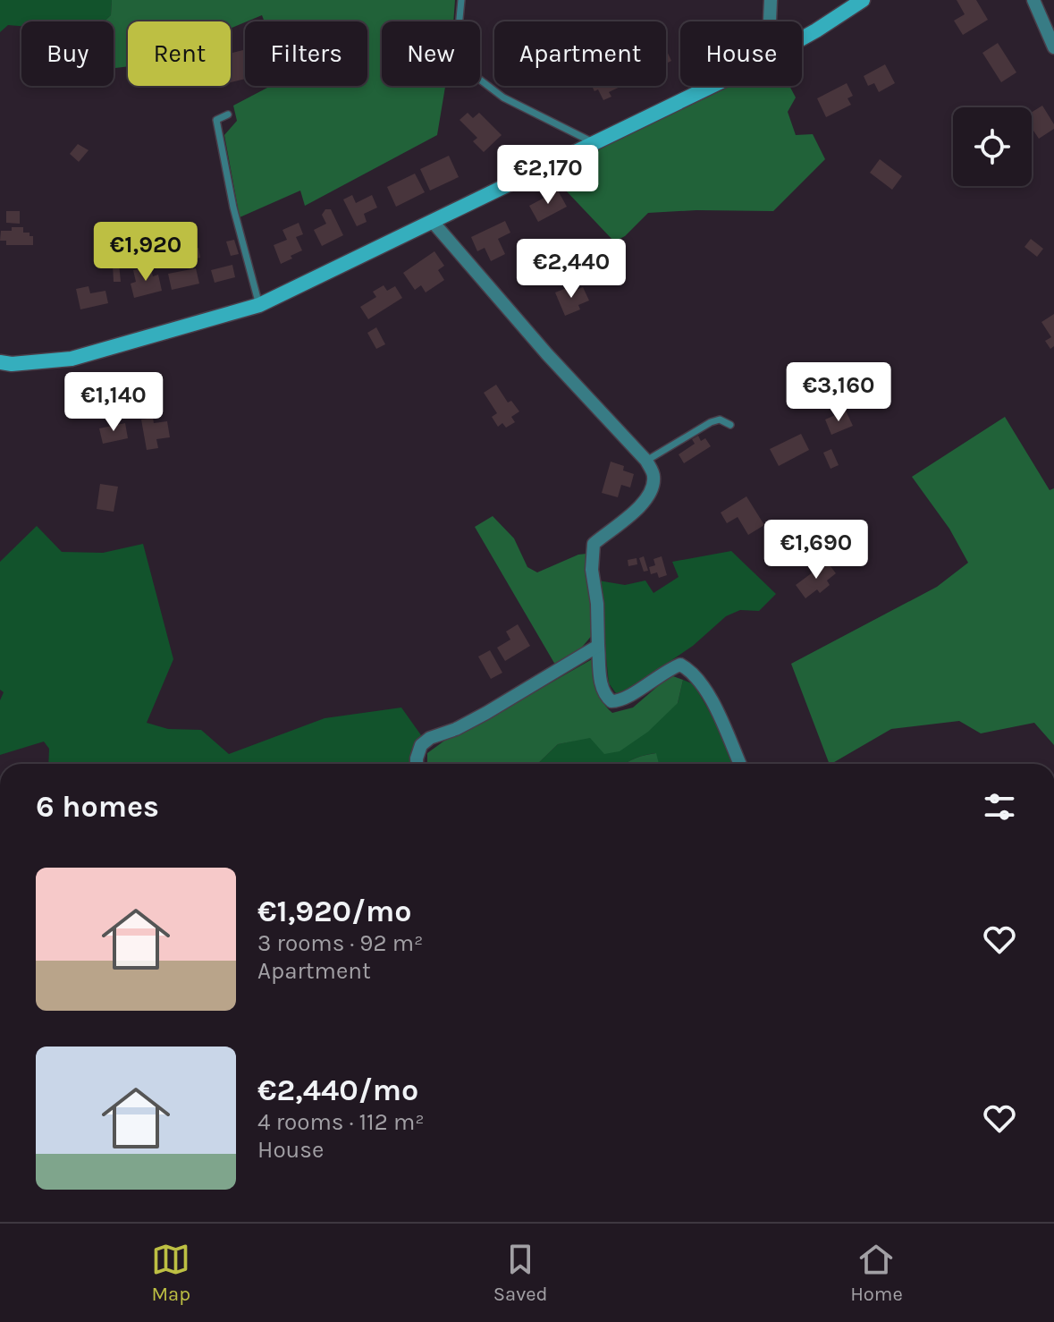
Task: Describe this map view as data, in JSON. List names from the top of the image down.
{
  "page": {
    "chip": [
      "Buy",
      "Rent",
      "Filters",
      "New",
      "Apartment",
      "House"
    ],
    "price": [
      "€2,170",
      "€1,920",
      "€2,440",
      "€3,160",
      "€1,140",
      "€1,690"
    ],
    "heading": "6 homes",
    "list": [
      {
        "name": "€1,920/mo",
        "note": "3 rooms · 92 m² · Apartment"
      },
      {
        "name": "€2,440/mo",
        "note": "4 rooms · 112 m² · House"
      }
    ],
    "tabs": ["Map", "Saved", "Home"]
  }
}
